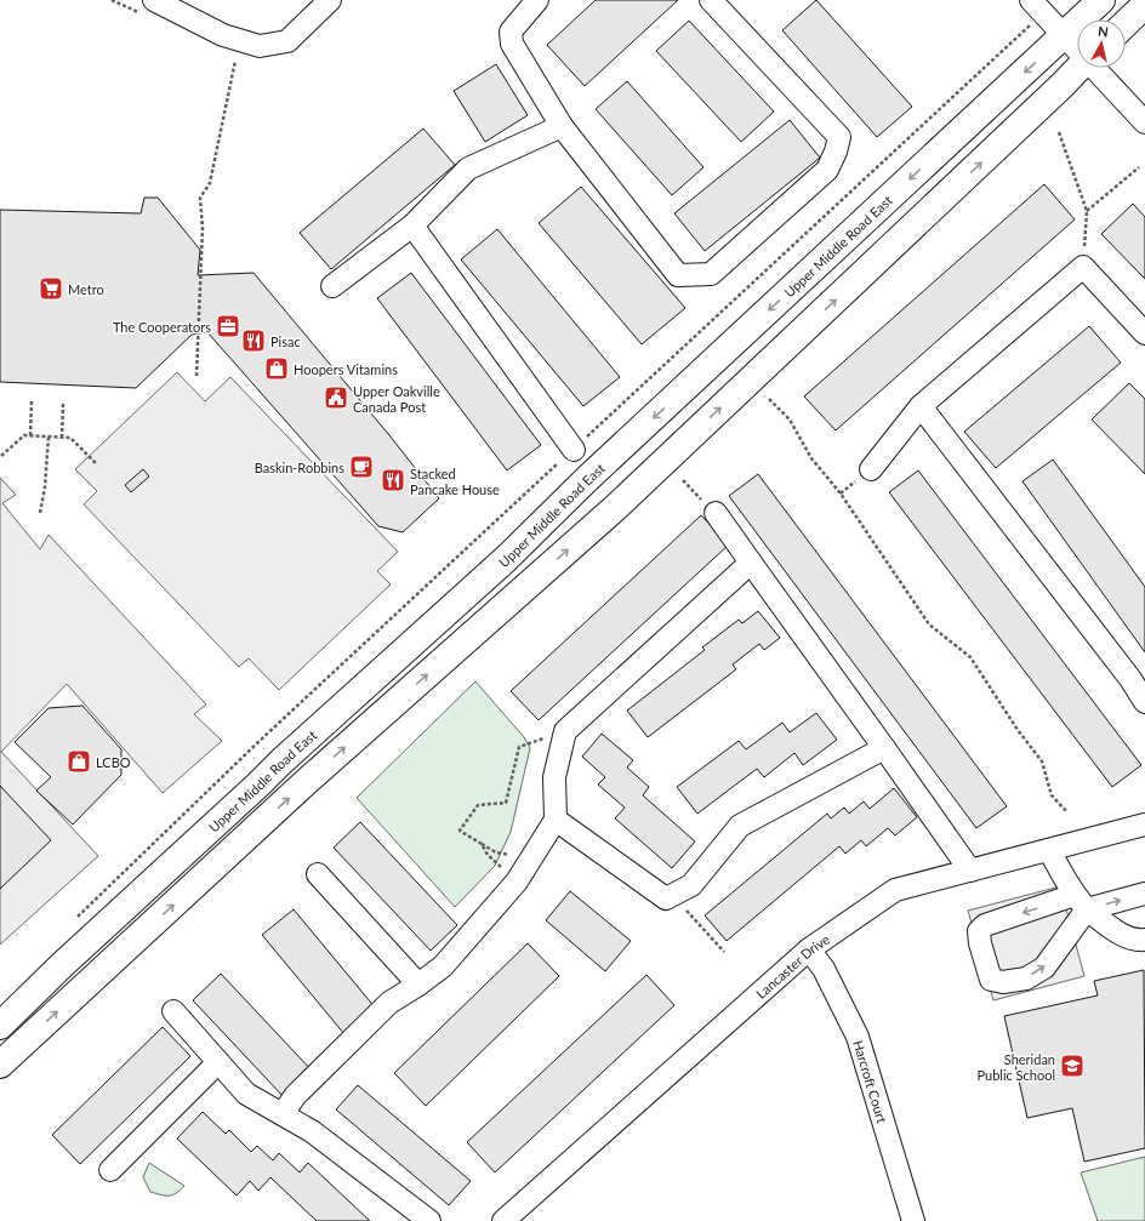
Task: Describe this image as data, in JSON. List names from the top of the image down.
{
  "streets": {
    "main road": ["Upper Middle Road East"],
    "street": ["Lancaster Drive", "Harcroft Court"]
  },
  "crossings": [
    ["Lancaster Drive", "Harcroft Court"]
  ],
  "places": {
    "supermarket": ["Metro"],
    "office": ["The Cooperators"],
    "restaurant": ["Pisac", "Stacked Pancake House"],
    "shop": ["Hoopers Vitamins", "LCBO"],
    "public building": ["Upper Oakville Canada Post"],
    "cafe": ["Baskin-Robbins"],
    "school or university": ["Sheridan Public School"]
  },
  "north": "top"
}
